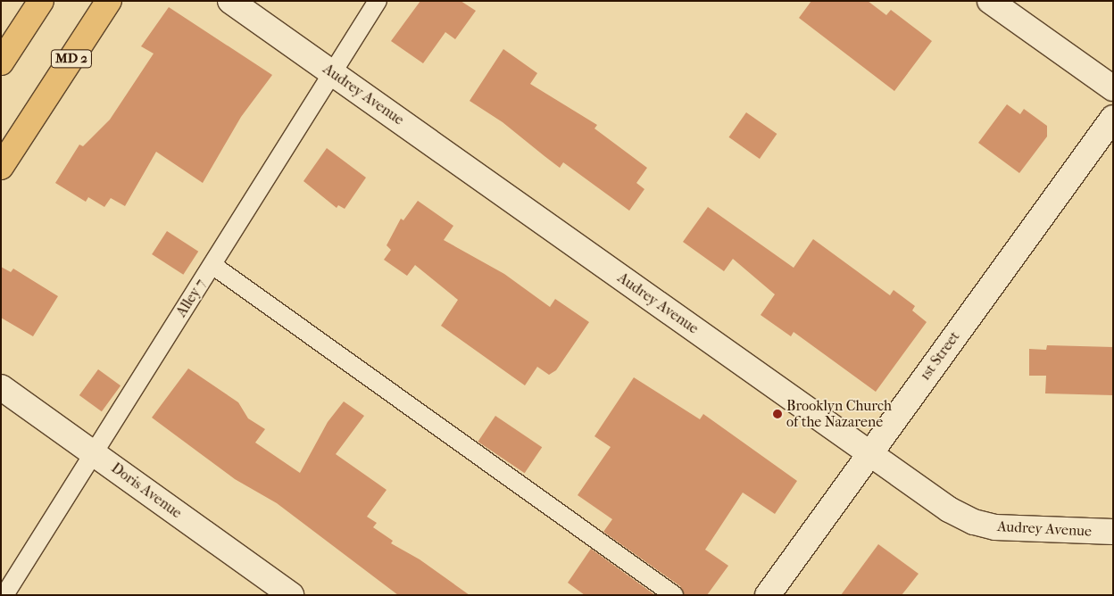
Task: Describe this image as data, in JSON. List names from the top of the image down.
{
  "streets": {
    "main road": ["MD 2"],
    "street": ["Audrey Avenue", "1st Street", "Doris Avenue"],
    "lane": ["Alley 7"]
  },
  "crossings": [
    ["Audrey Avenue", "Alley 7"],
    ["Audrey Avenue", "1st Street"],
    ["Alley 7", "Doris Avenue"]
  ],
  "places": ["Brooklyn Church of the Nazarene"]
}
